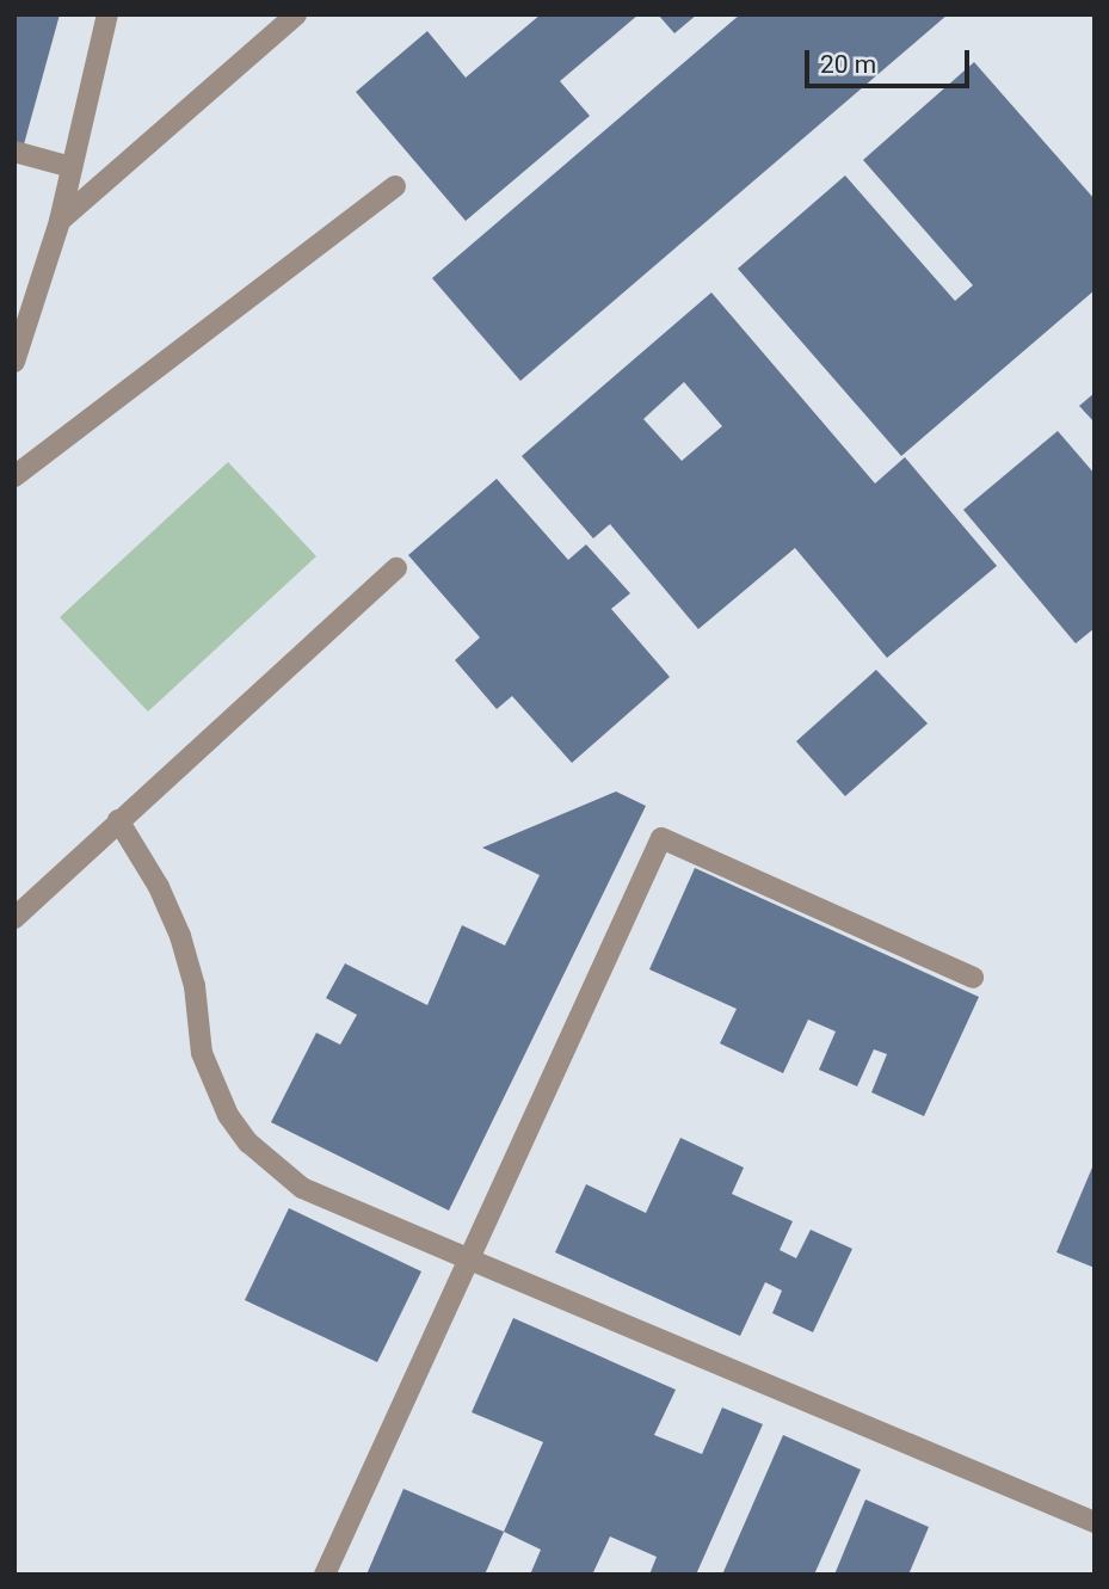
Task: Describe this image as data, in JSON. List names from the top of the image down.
{
  "scale_bar": "20 m"
}
